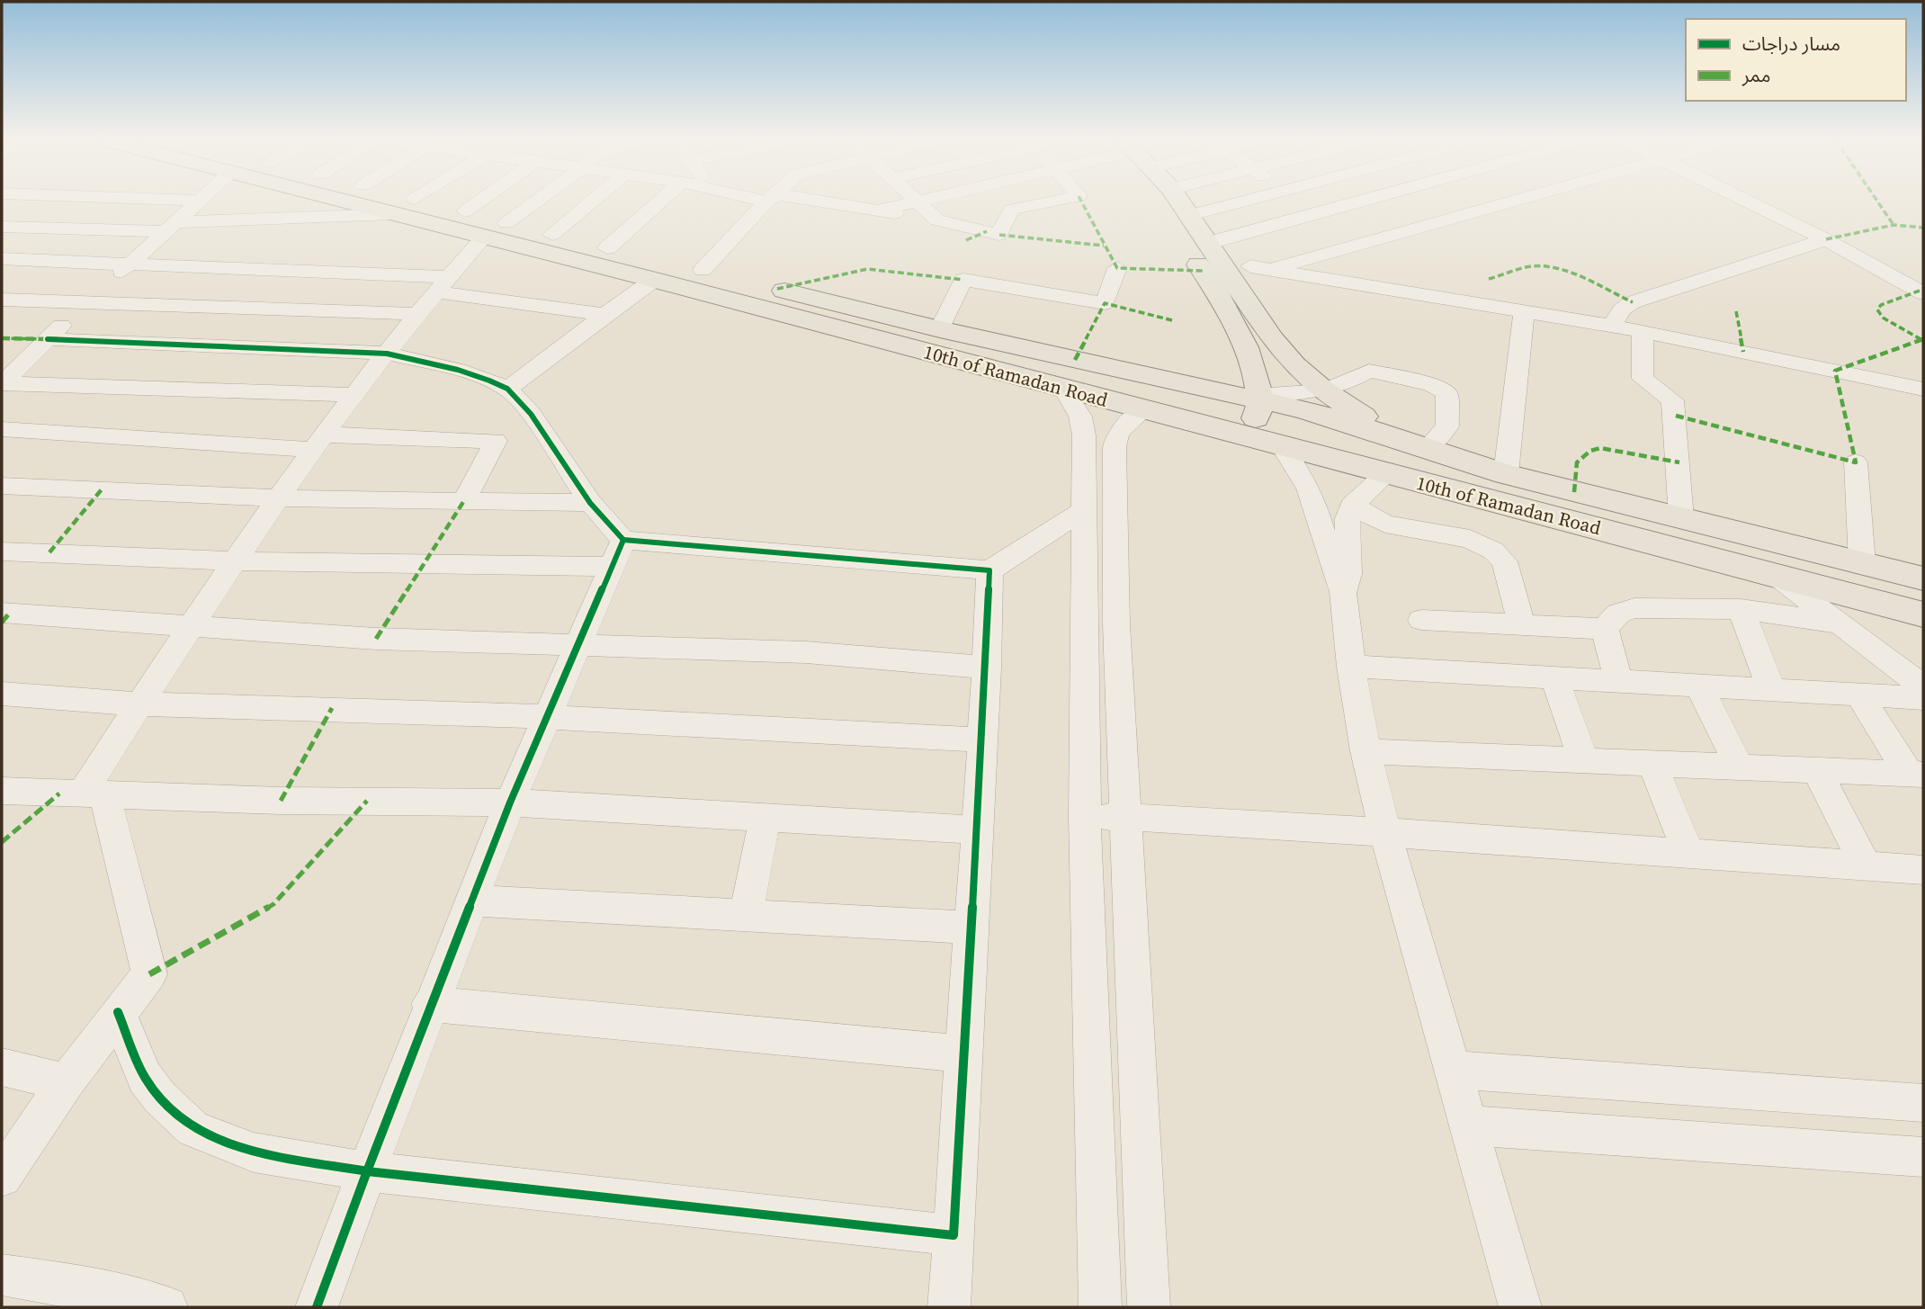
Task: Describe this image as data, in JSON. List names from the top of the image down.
{
  "streets": {
    "main road": ["10th of Ramadan Road"]
  },
  "legend": ["مسار دراجات", "ممر"]
}
